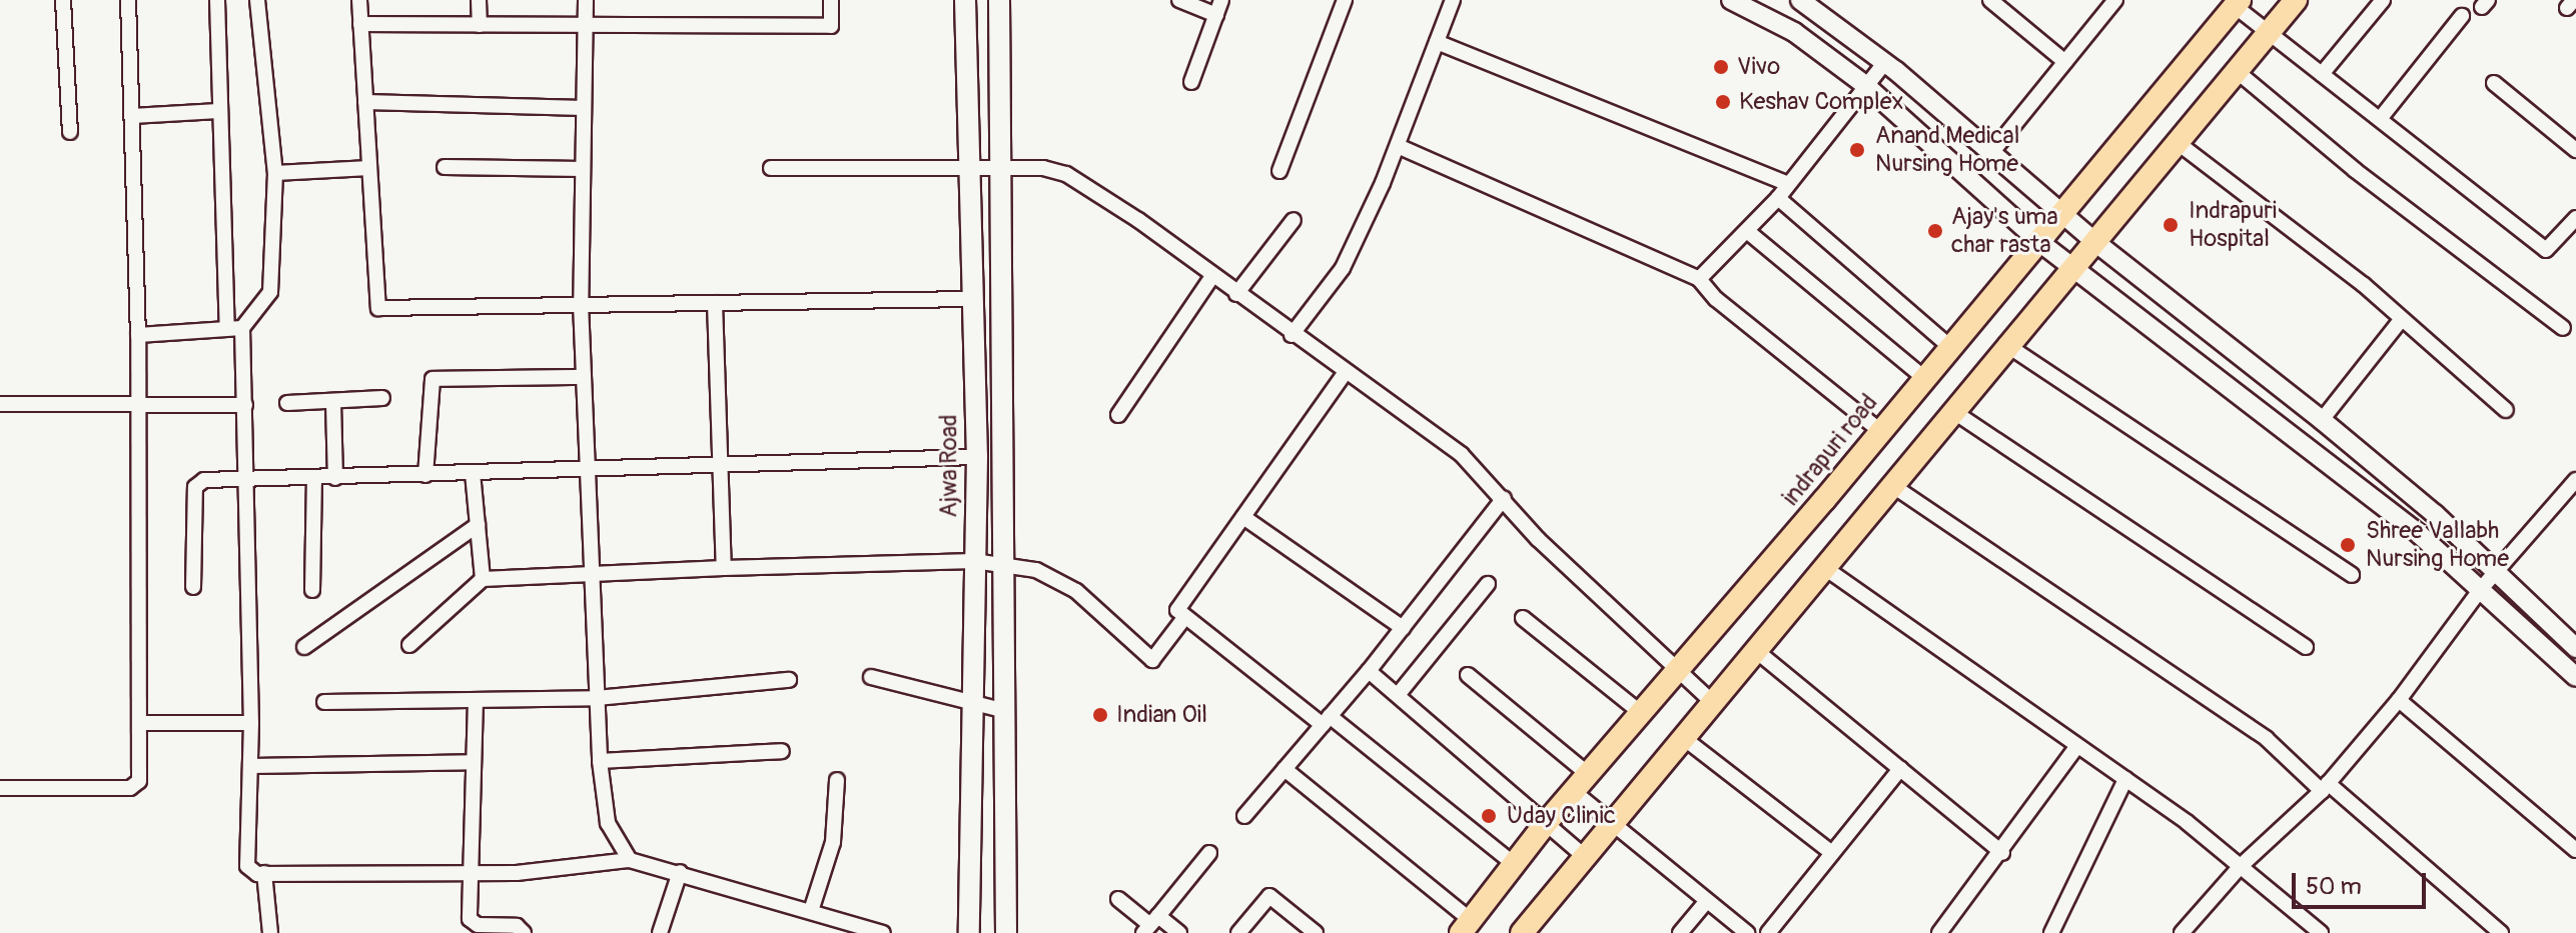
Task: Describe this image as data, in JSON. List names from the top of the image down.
{
  "streets": {
    "main road": ["indrapuri road", "Ajwa Road"]
  },
  "places": [
    "Vivo",
    "Keshav Complex",
    "Anand Medical Nursing Home",
    "Indrapuri Hospital",
    "Ajay's uma char rasta",
    "Shree Vallabh Nursing Home",
    "Indian Oil",
    "Uday Clinic"
  ],
  "scale_bar": "50 m"
}
